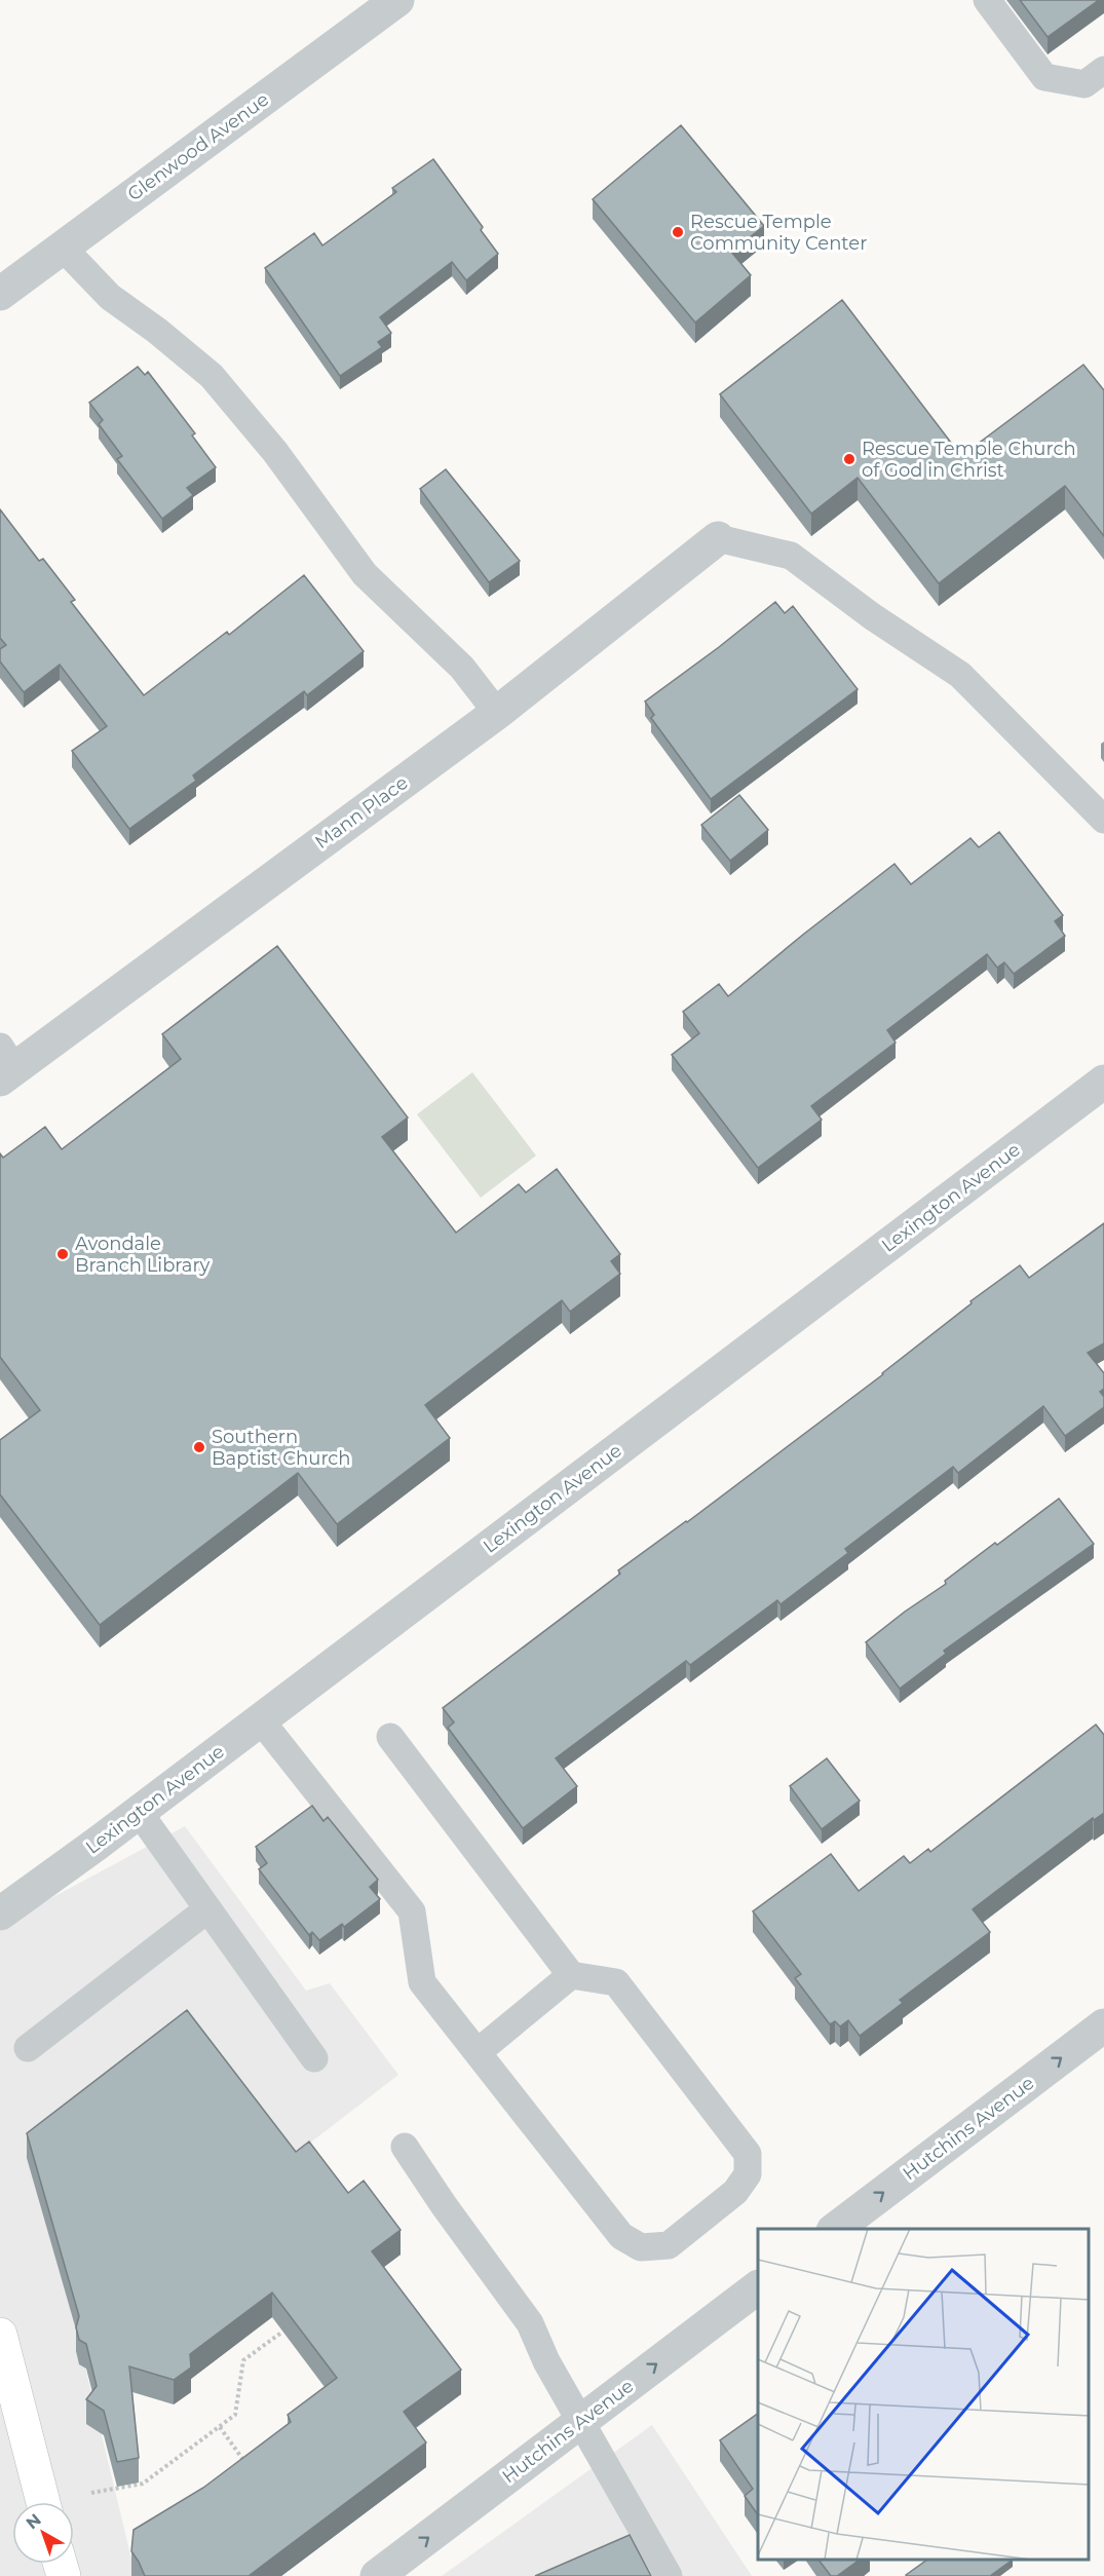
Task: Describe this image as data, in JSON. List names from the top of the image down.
{
  "streets": {
    "street": [
      "Glenwood Avenue",
      "Mann Place",
      "Lexington Avenue",
      "Hutchins Avenue"
    ]
  },
  "one_way": ["Hutchins Avenue"],
  "places": [
    "Rescue Temple Community Center",
    "Rescue Temple Church of God in Christ",
    "Avondale Branch Library",
    "Southern Baptist Church"
  ],
  "north": "top left"
}
